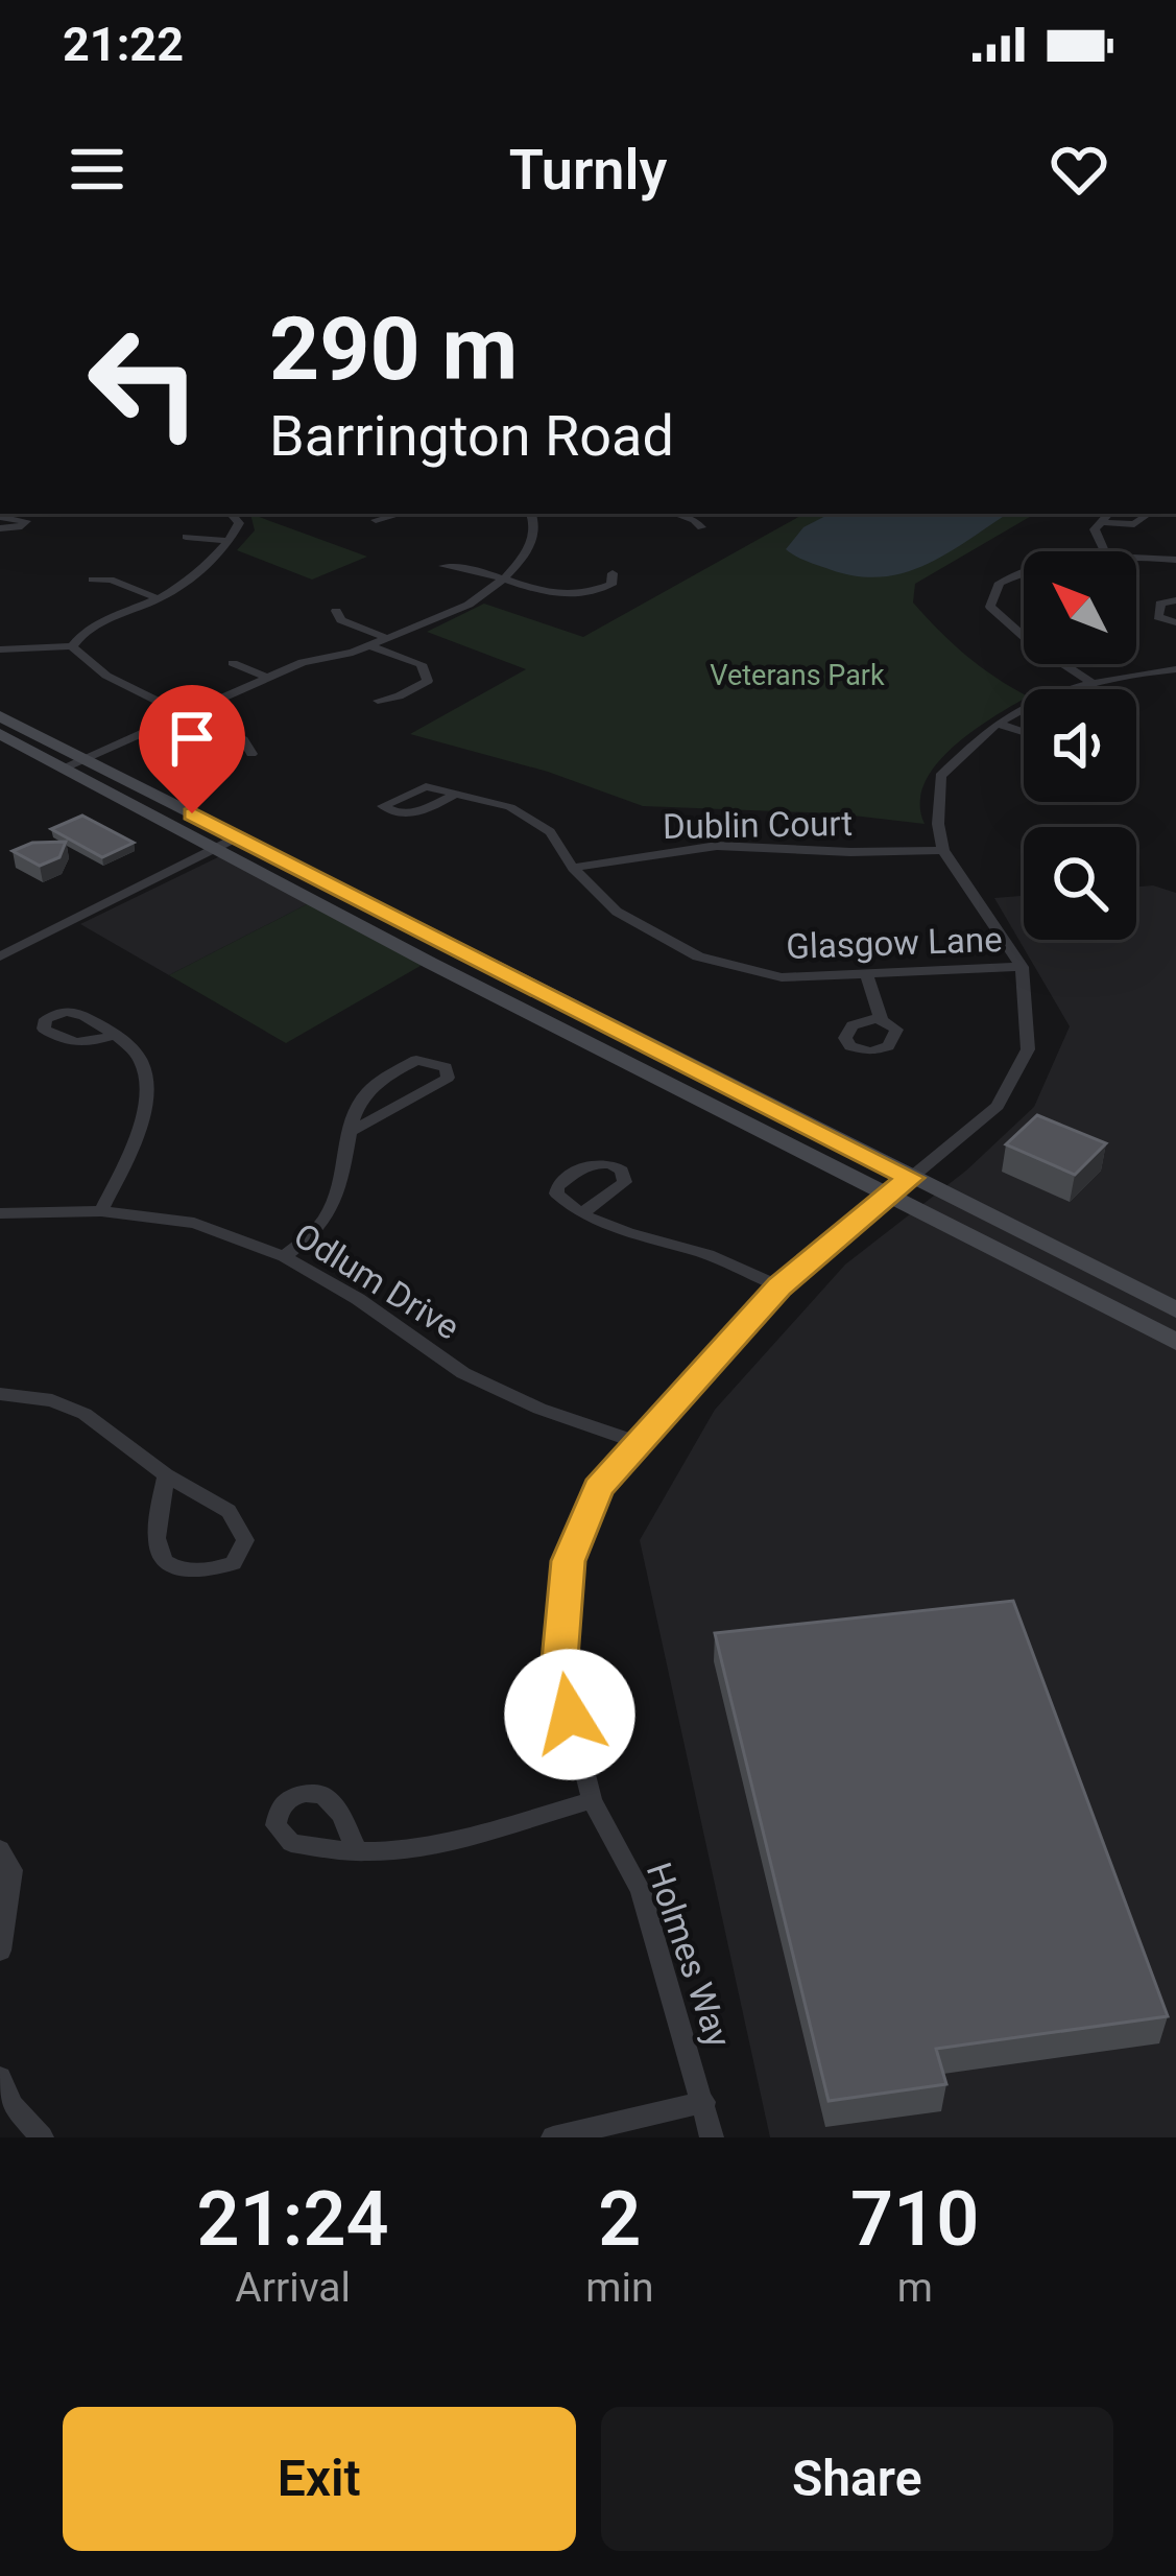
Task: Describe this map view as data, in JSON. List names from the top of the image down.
{
  "streets": {
    "street": [
      "Dublin Court",
      "Glasgow Lane",
      "Odlum Drive",
      "Holmes Way"
    ]
  },
  "crossings": [
    ["Dublin Court", "Glasgow Lane"],
    ["Glasgow Lane", "Holmes Way"],
    ["Odlum Drive", "Holmes Way"]
  ],
  "parks": ["Veterans Park"],
  "north": "top left",
  "page": {
    "status": "21:22",
    "header": "Turnly",
    "turn": ["290 m", "Barrington Road"],
    "eta": [
      "21:24",
      "Arrival",
      "2",
      "min",
      "710",
      "m"
    ],
    "buttons": ["Exit", "Share"]
  }
}
